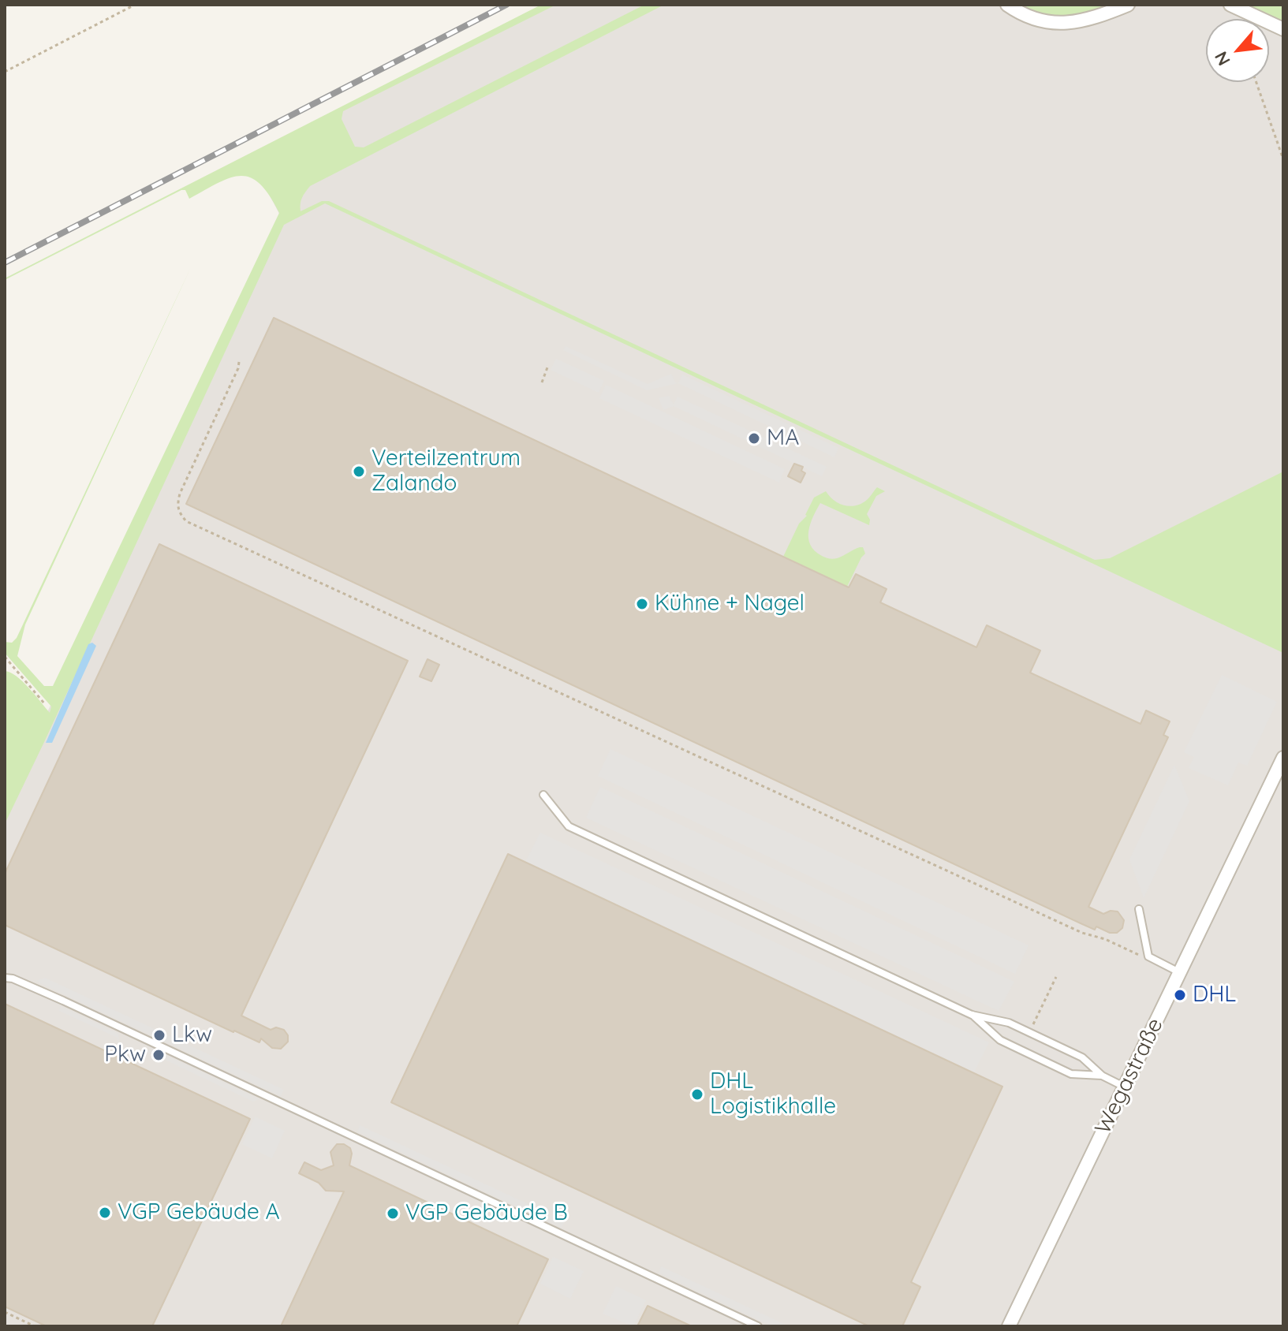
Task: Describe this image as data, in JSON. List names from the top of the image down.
{
  "streets": {
    "street": ["Wegastraße"]
  },
  "places": [
    "MA",
    "Verteilzentrum Zalando",
    "Kühne + Nagel",
    "DHL",
    "Lkw",
    "Pkw",
    "DHL Logistikhalle",
    "VGP Gebäude A",
    "VGP Gebäude B"
  ],
  "north": "bottom left"
}
